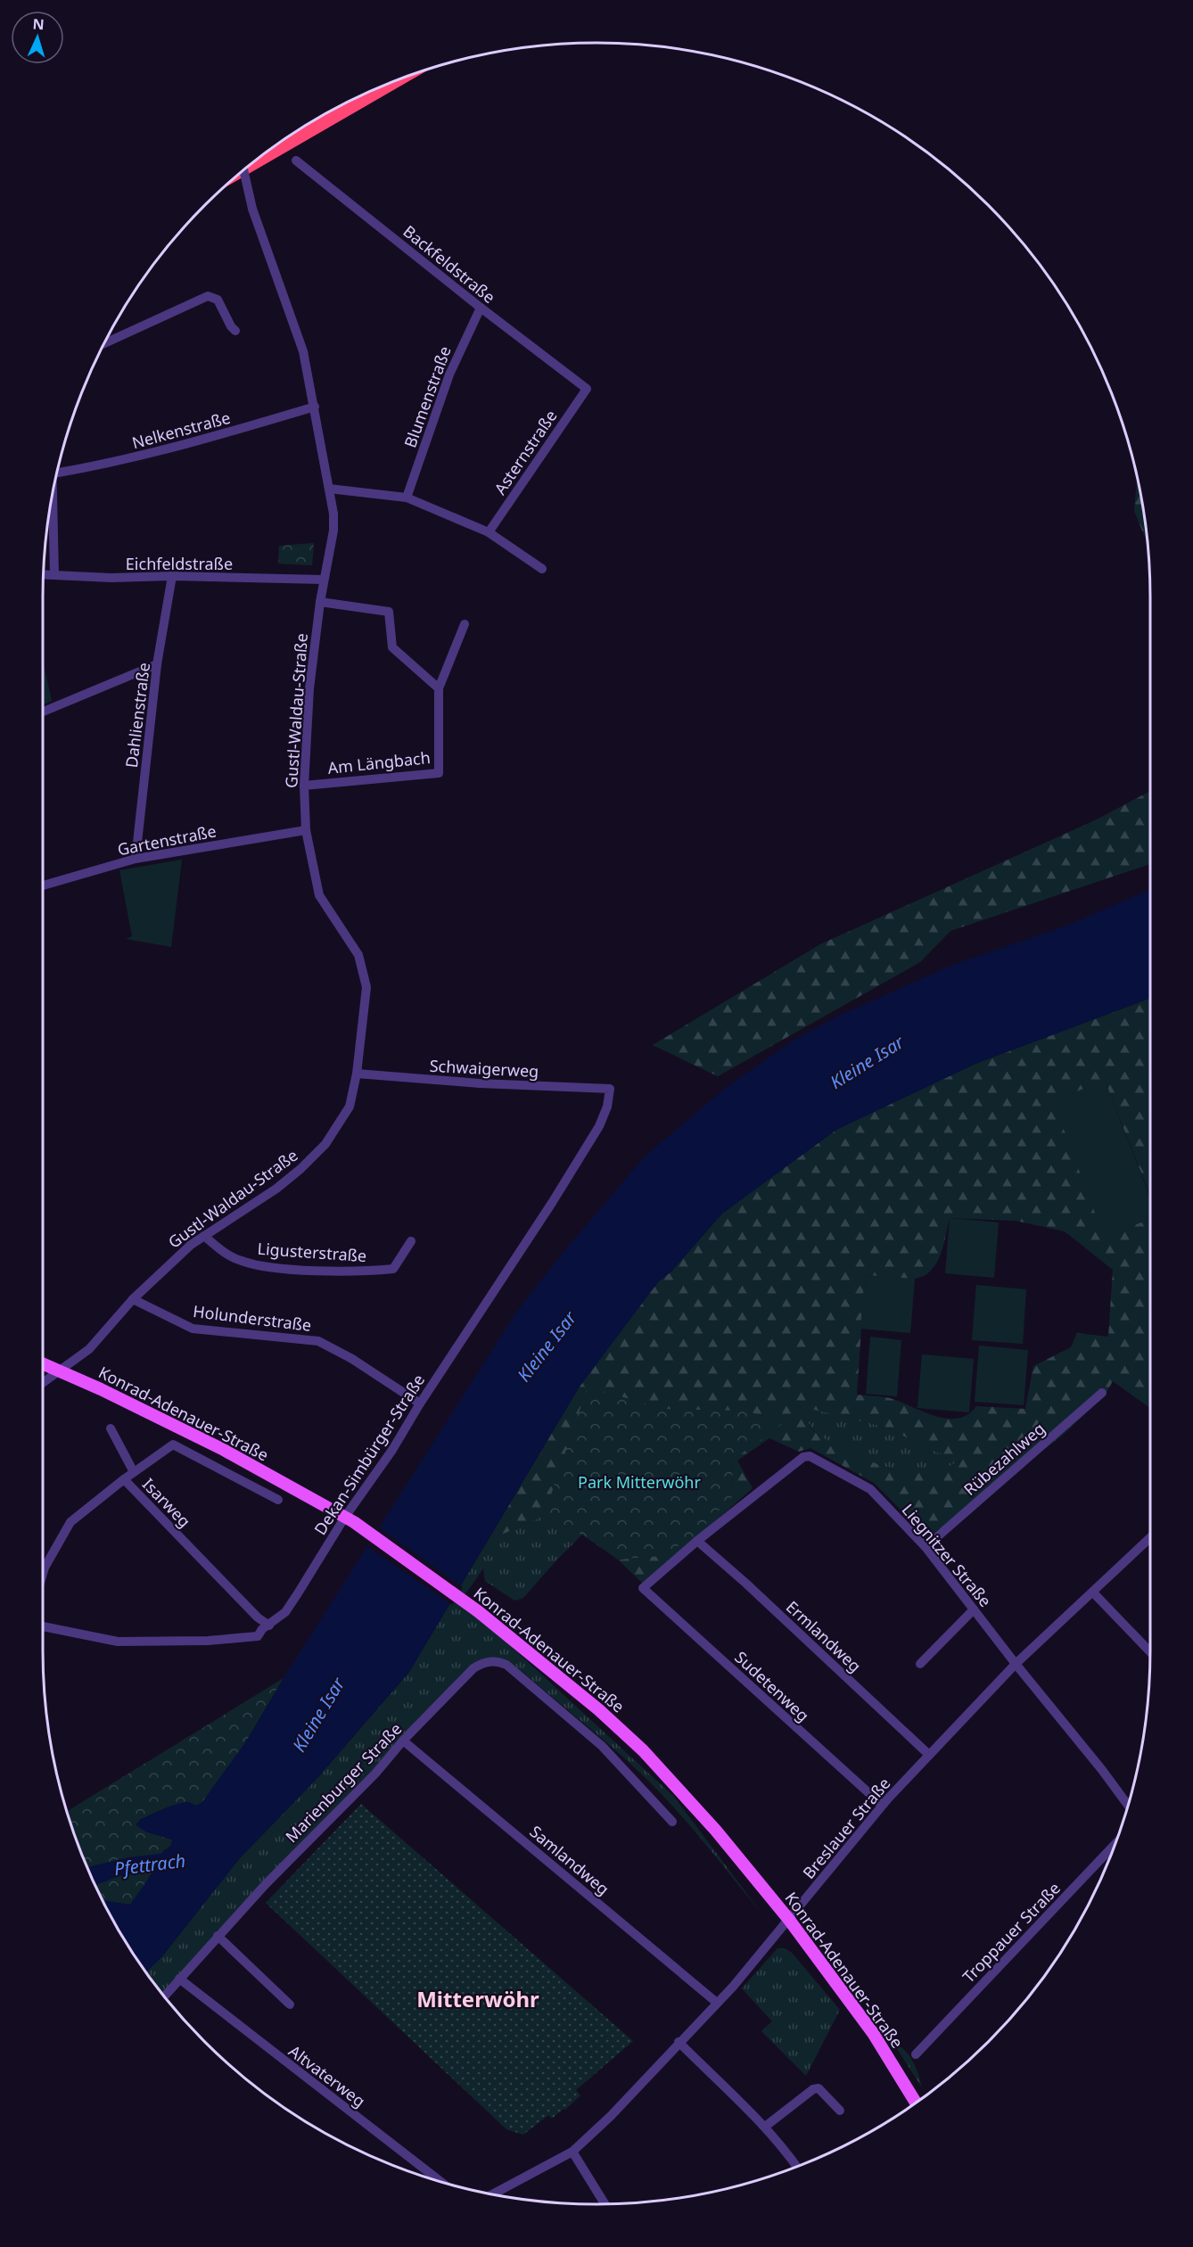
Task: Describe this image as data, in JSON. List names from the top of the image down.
{
  "streets": {
    "main road": ["Konrad-Adenauer-Straße"],
    "street": [
      "Backfeldstraße",
      "Blumenstraße",
      "Nelkenstraße",
      "Asternstraße",
      "Eichfeldstraße",
      "Gustl-Waldau-Straße",
      "Dahlienstraße",
      "Am Längbach",
      "Gartenstraße",
      "Schwaigerweg",
      "Ligusterstraße",
      "Holunderstraße",
      "Dekan-Simbürger-Straße",
      "Rübezahlweg",
      "Isarweg",
      "Liegnitzer Straße",
      "Ermlandweg",
      "Sudetenweg",
      "Marienburger Straße",
      "Breslauer Straße",
      "Samlandweg",
      "Troppauer Straße",
      "Altvaterweg"
    ]
  },
  "crossings": [
    ["Backfeldstraße", "Blumenstraße"],
    ["Backfeldstraße", "Asternstraße"],
    ["Nelkenstraße", "Gustl-Waldau-Straße"],
    ["Eichfeldstraße", "Gustl-Waldau-Straße"],
    ["Eichfeldstraße", "Dahlienstraße"],
    ["Gustl-Waldau-Straße", "Am Längbach"],
    ["Gustl-Waldau-Straße", "Gartenstraße"],
    ["Gustl-Waldau-Straße", "Schwaigerweg"],
    ["Gustl-Waldau-Straße", "Ligusterstraße"],
    ["Gustl-Waldau-Straße", "Holunderstraße"],
    ["Gustl-Waldau-Straße", "Konrad-Adenauer-Straße"],
    ["Dahlienstraße", "Gartenstraße"],
    ["Schwaigerweg", "Dekan-Simbürger-Straße"],
    ["Holunderstraße", "Dekan-Simbürger-Straße"],
    ["Konrad-Adenauer-Straße", "Dekan-Simbürger-Straße"],
    ["Konrad-Adenauer-Straße", "Breslauer Straße"],
    ["Dekan-Simbürger-Straße", "Isarweg"],
    ["Rübezahlweg", "Liegnitzer Straße"],
    ["Liegnitzer Straße", "Ermlandweg"],
    ["Liegnitzer Straße", "Sudetenweg"],
    ["Liegnitzer Straße", "Breslauer Straße"],
    ["Ermlandweg", "Breslauer Straße"],
    ["Sudetenweg", "Breslauer Straße"],
    ["Marienburger Straße", "Samlandweg"],
    ["Marienburger Straße", "Altvaterweg"],
    ["Breslauer Straße", "Samlandweg"]
  ],
  "districts": ["Mitterwöhr"],
  "water": ["Kleine Isar", "Pfettrach"],
  "parks": ["Park Mitterwöhr"],
  "north": "top"
}
